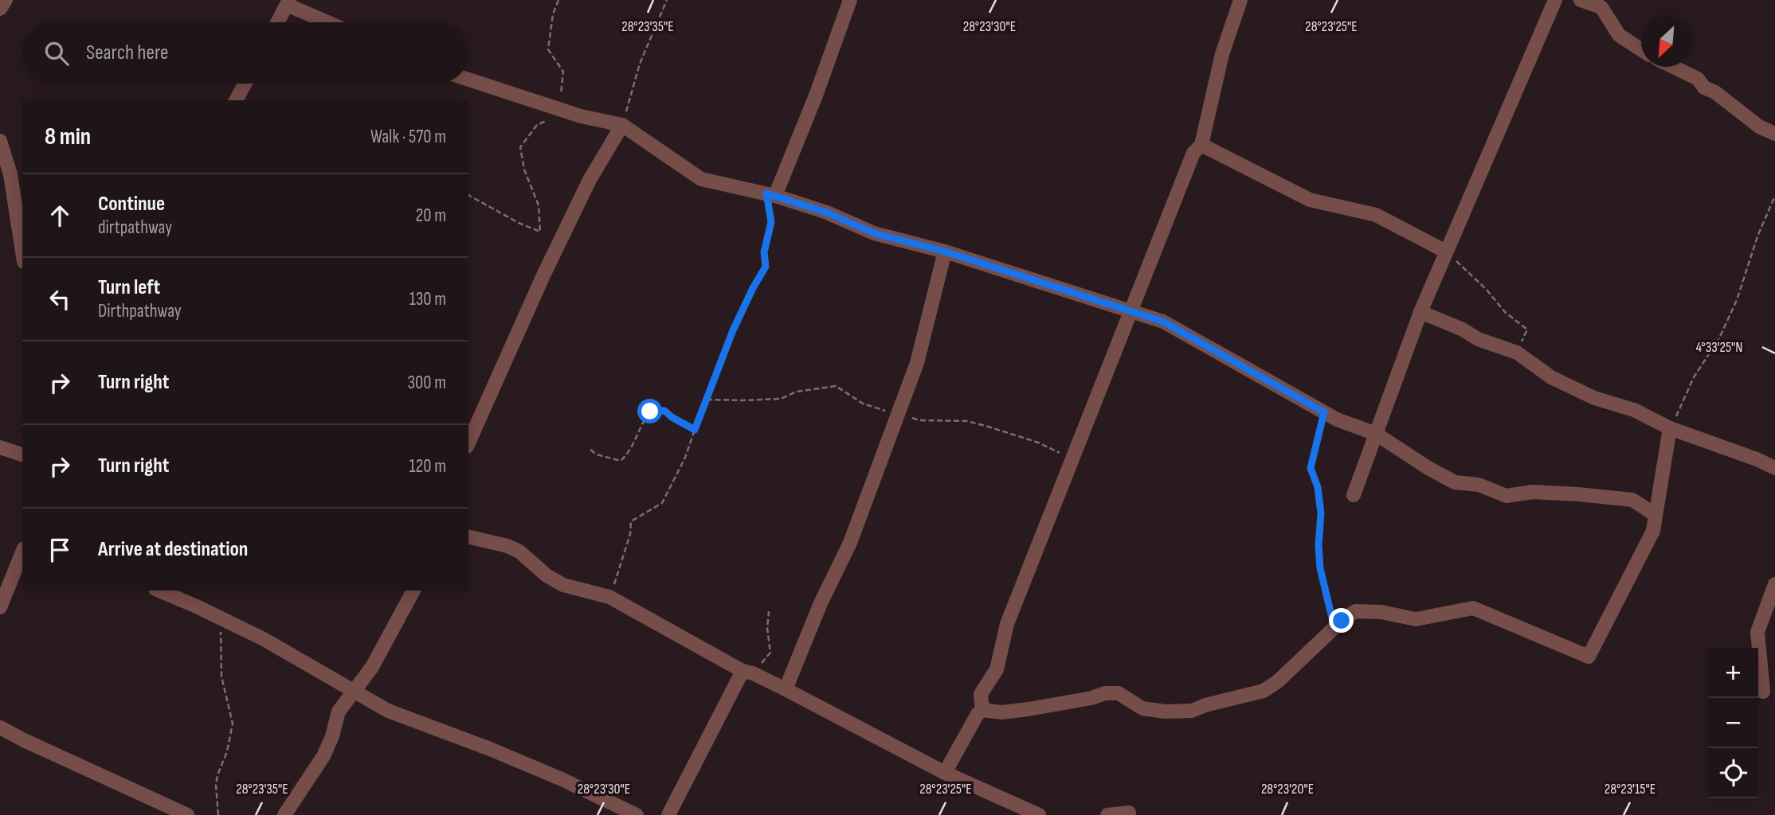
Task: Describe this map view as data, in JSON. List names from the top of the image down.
{
  "north": "bottom left",
  "page": {
    "search": "Search here",
    "heading": ["8 min", "Walk · 570 m"],
    "list": [
      ["Continue", "dirtpathway", "20 m"],
      ["Turn left", "Dirthpathway", "130 m"],
      ["Turn right", "300 m"],
      ["Turn right", "120 m"],
      "Arrive at destination"
    ],
    "map_buttons": ["+", "−"]
  },
  "coordinates": [
    "28°23'35\"E",
    "28°23'30\"E",
    "28°23'25\"E",
    "4°33'25\"N",
    "28°23'20\"E",
    "28°23'15\"E"
  ]
}
